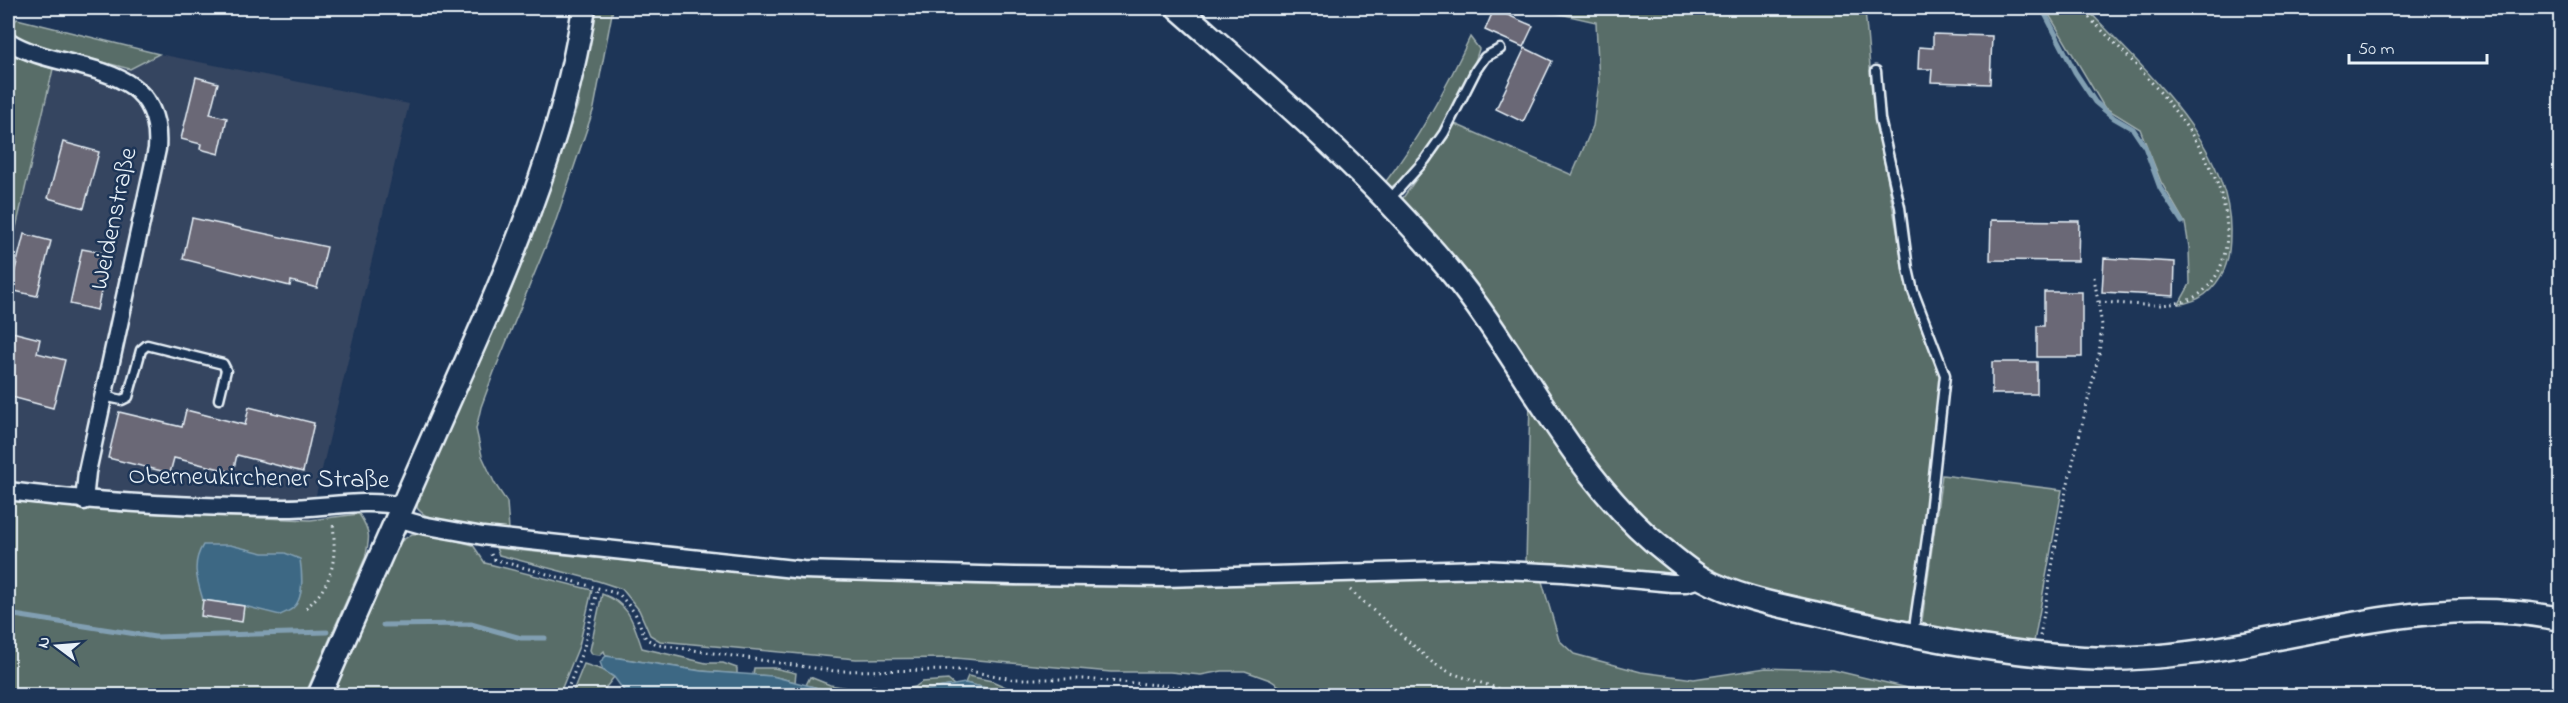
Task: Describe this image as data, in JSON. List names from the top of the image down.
{
  "streets": {
    "street": ["Weidenstraße", "Oberneukirchener Straße"]
  },
  "crossings": [
    ["Weidenstraße", "Oberneukirchener Straße"]
  ],
  "scale_bar": "50 m",
  "north": "left"
}
